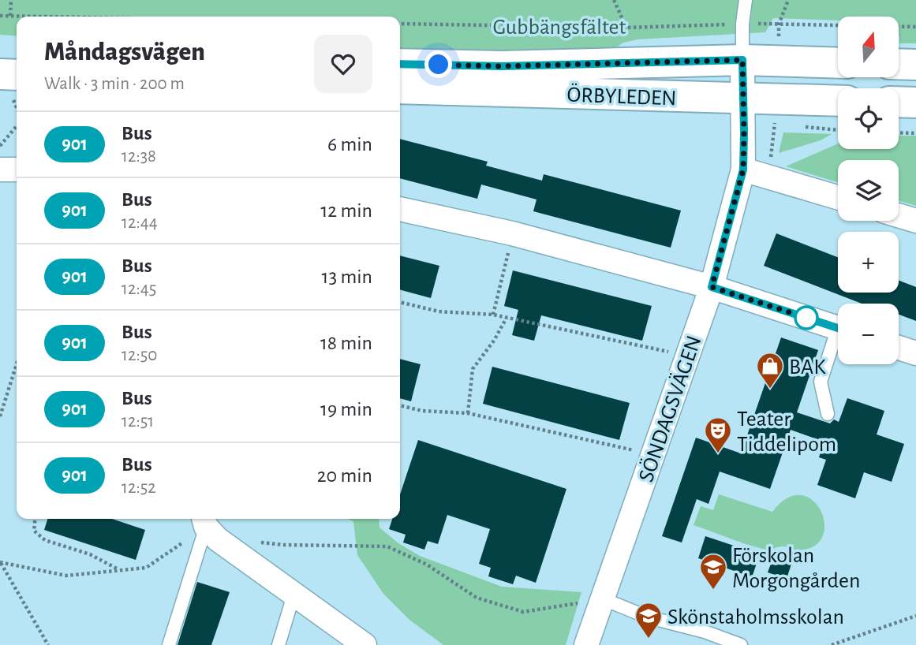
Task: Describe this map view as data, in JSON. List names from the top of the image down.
{
  "streets": {
    "main road": ["ÖRBYLEDEN"],
    "street": ["SÖNDAGSVÄGEN"]
  },
  "crossings": [
    ["ÖRBYLEDEN", "SÖNDAGSVÄGEN"]
  ],
  "parks": ["Gubbängsfältet"],
  "places": {
    "shop": ["BAK"],
    "theatre": ["Teater Tiddelipom"],
    "school or university": ["Förskolan Morgongården", "Skönstaholmsskolan"]
  },
  "lines": ["bus line 901"],
  "north": "top",
  "page": {
    "map_buttons": ["+", "−"],
    "heading": ["Måndagsvägen", "Walk · 3 min · 200 m"],
    "list": [
      {
        "mark": "901",
        "name": "Bus",
        "note": "12:38",
        "value": "6 min"
      },
      {
        "mark": "901",
        "name": "Bus",
        "note": "12:44",
        "value": "12 min"
      },
      {
        "mark": "901",
        "name": "Bus",
        "note": "12:45",
        "value": "13 min"
      },
      {
        "mark": "901",
        "name": "Bus",
        "note": "12:50",
        "value": "18 min"
      },
      {
        "mark": "901",
        "name": "Bus",
        "note": "12:51",
        "value": "19 min"
      },
      {
        "mark": "901",
        "name": "Bus",
        "note": "12:52",
        "value": "20 min"
      }
    ]
  }
}
